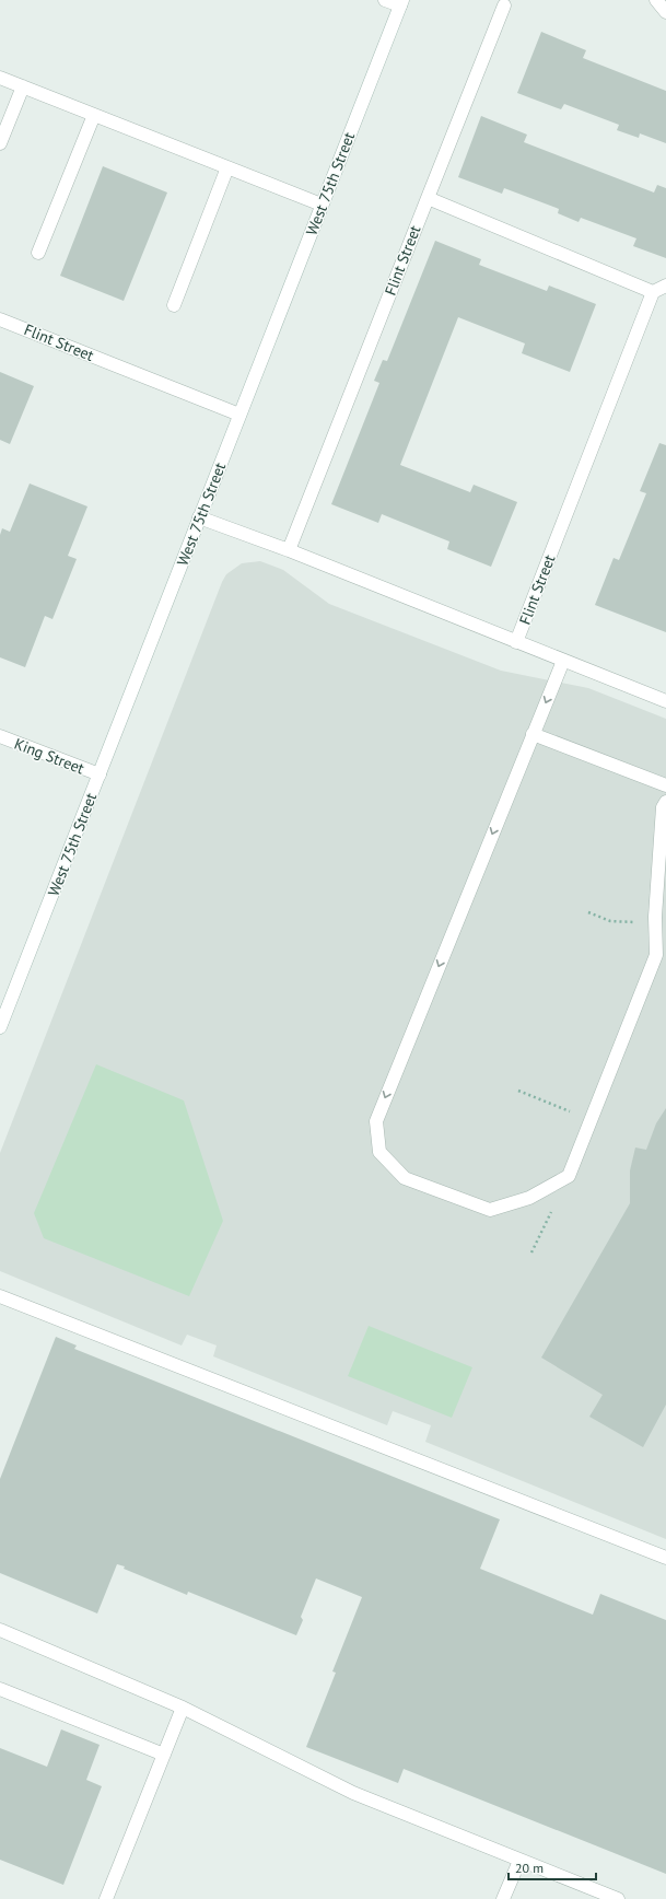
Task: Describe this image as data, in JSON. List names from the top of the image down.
{
  "streets": {
    "street": ["West 75th Street", "Flint Street", "King Street"]
  },
  "crossings": [
    ["West 75th Street", "Flint Street"],
    ["West 75th Street", "King Street"]
  ],
  "scale_bar": "20 m"
}
